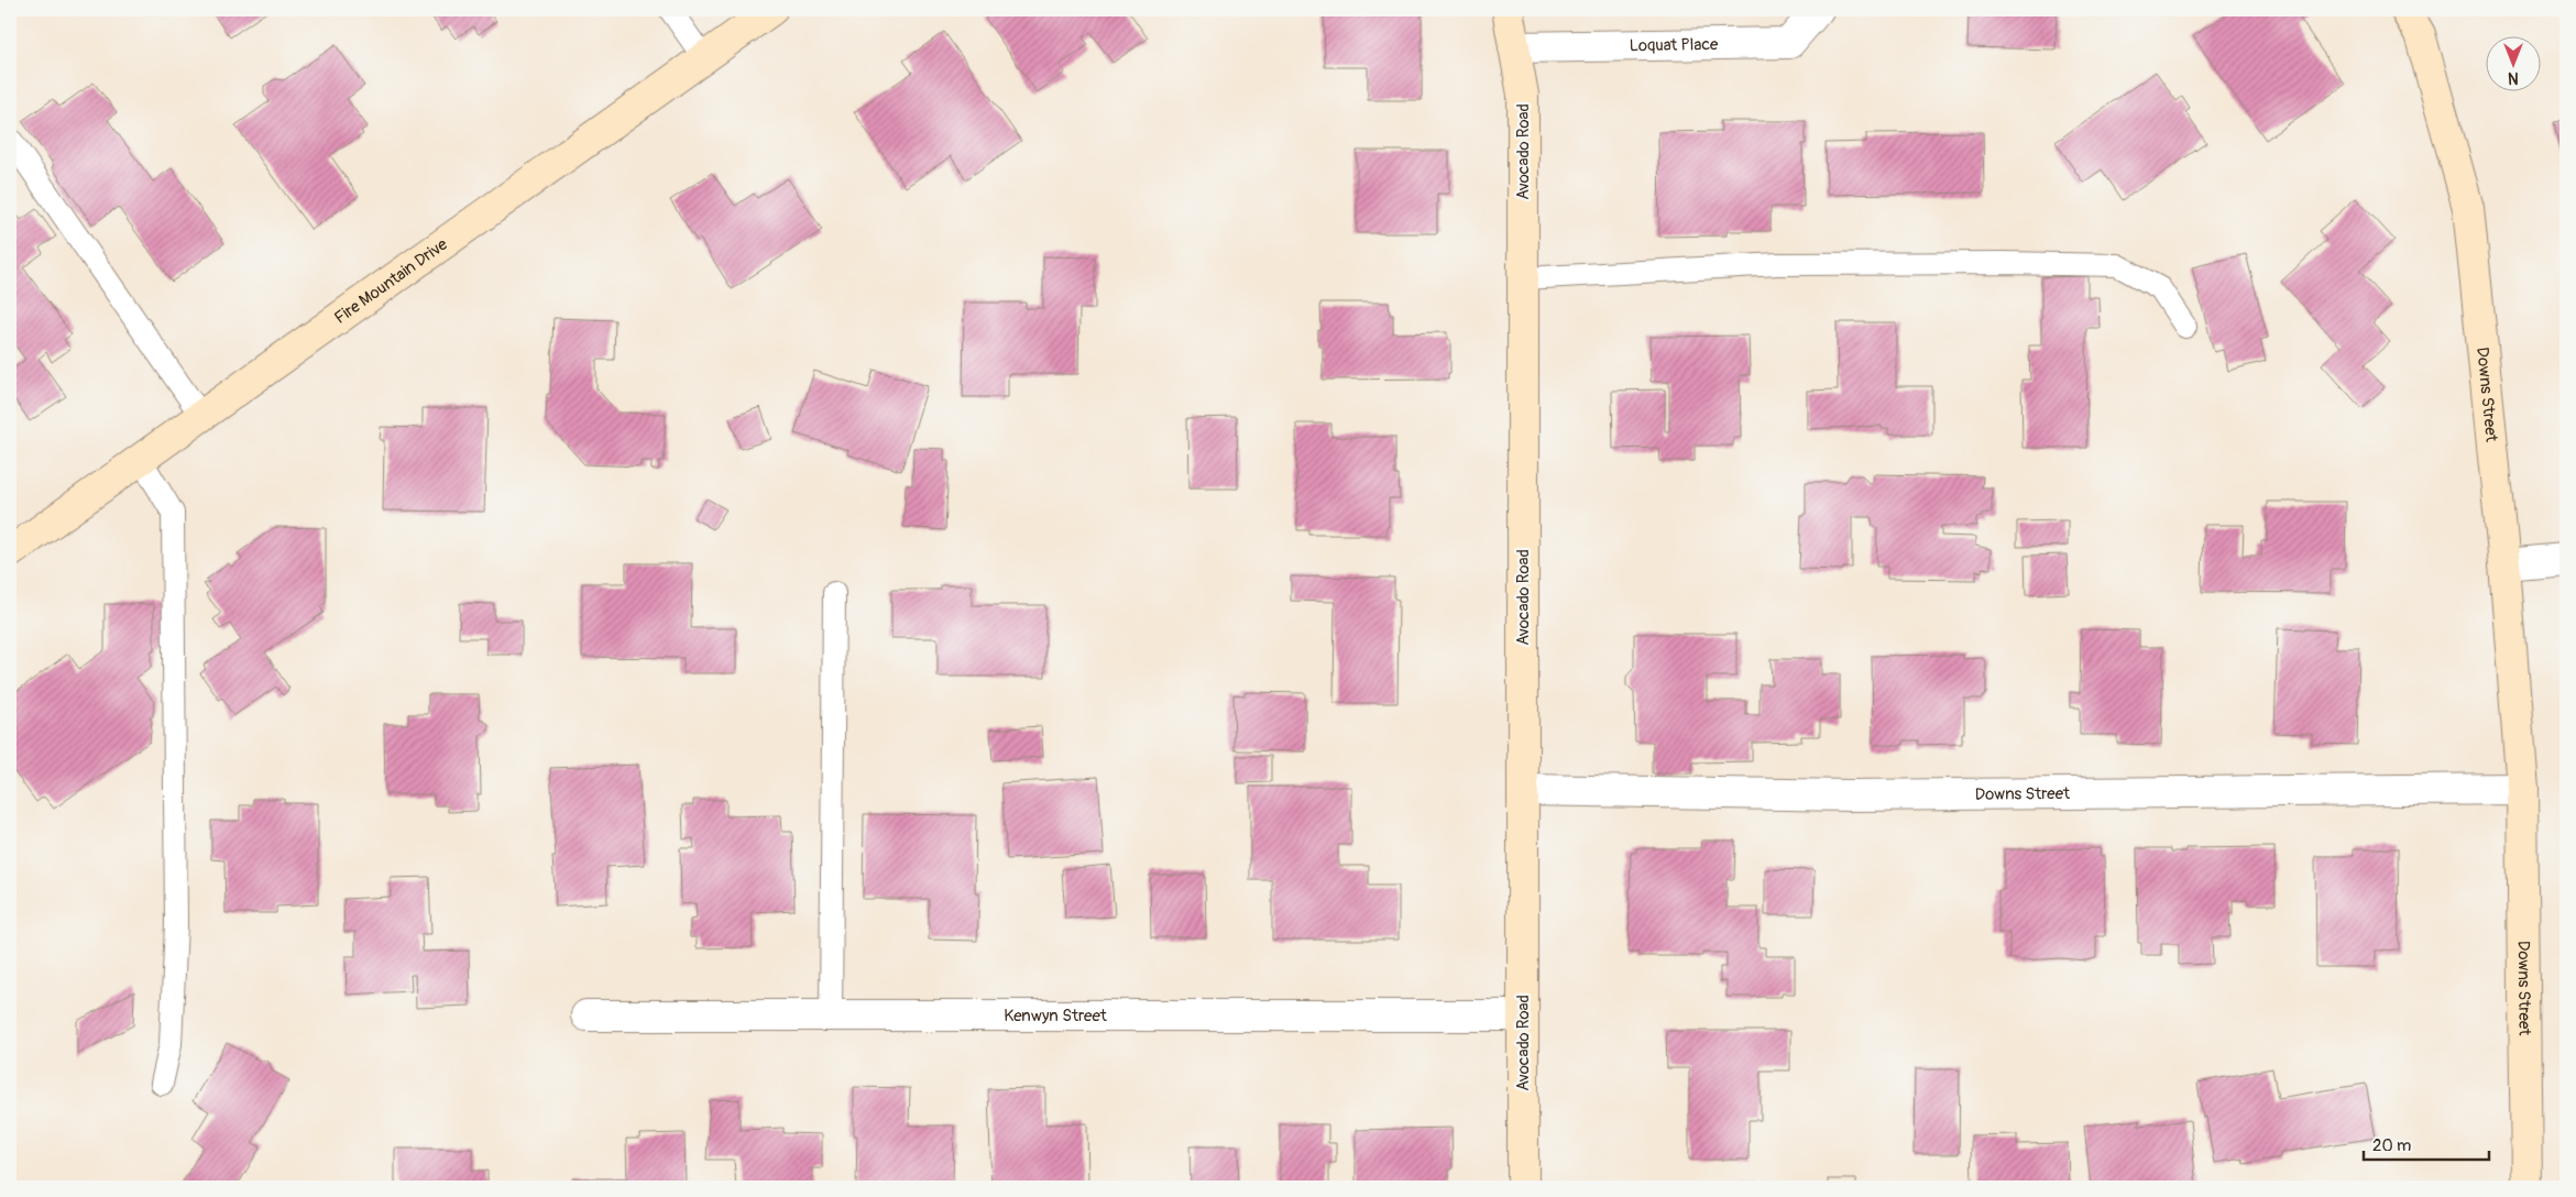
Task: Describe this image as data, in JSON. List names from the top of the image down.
{
  "streets": {
    "main road": ["Avocado Road", "Fire Mountain Drive", "Downs Street"],
    "street": ["Loquat Place", "Kenwyn Street"]
  },
  "crossings": [
    ["Loquat Place", "Avocado Road"],
    ["Avocado Road", "Downs Street"],
    ["Avocado Road", "Kenwyn Street"]
  ],
  "scale_bar": "20 m",
  "north": "bottom"
}
